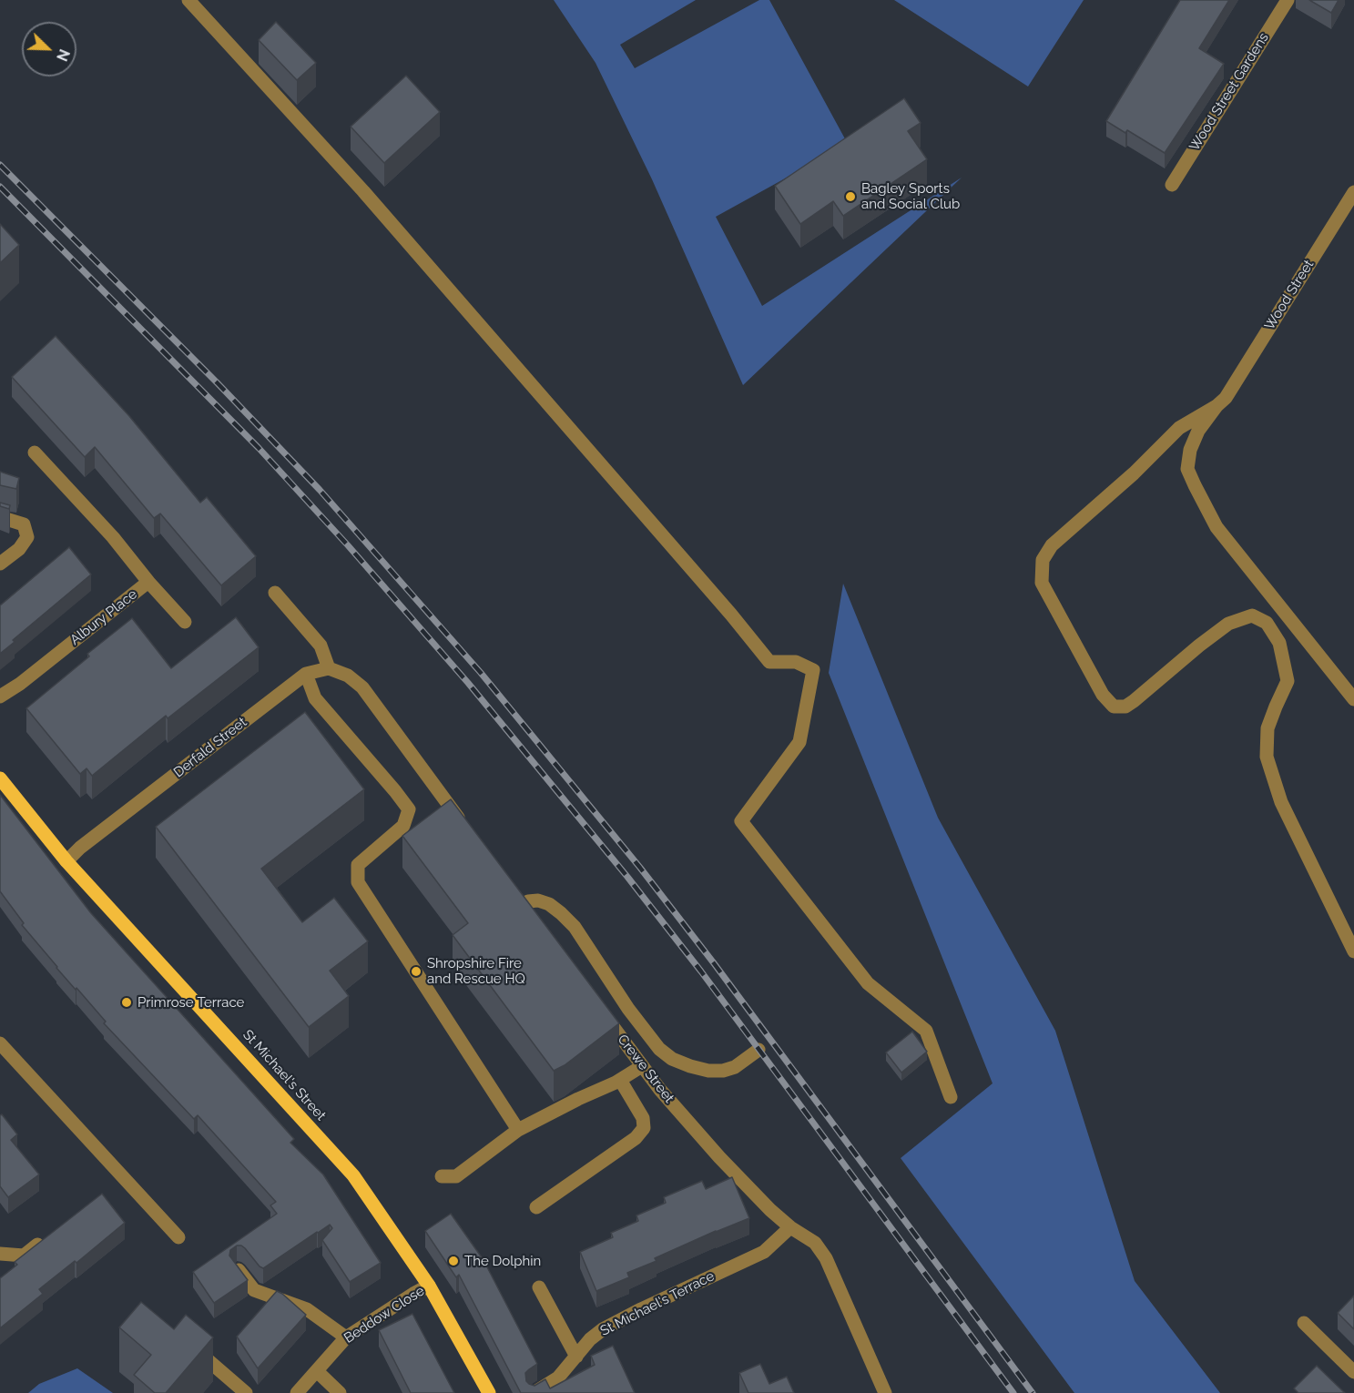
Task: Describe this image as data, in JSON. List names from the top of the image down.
{
  "streets": {
    "main road": ["St Michael's Street"],
    "street": [
      "Wood Street Gardens",
      "Wood Street",
      "Albury Place",
      "Derfald Street",
      "Crewe Street",
      "St Michael's Terrace",
      "Beddow Close"
    ]
  },
  "crossings": [
    ["Derfald Street", "St Michael's Street"],
    ["Crewe Street", "St Michael's Terrace"],
    ["St Michael's Street", "Beddow Close"]
  ],
  "places": [
    "Bagley Sports and Social Club",
    "Shropshire Fire and Rescue HQ",
    "Primrose Terrace",
    "The Dolphin"
  ],
  "north": "bottom right"
}
